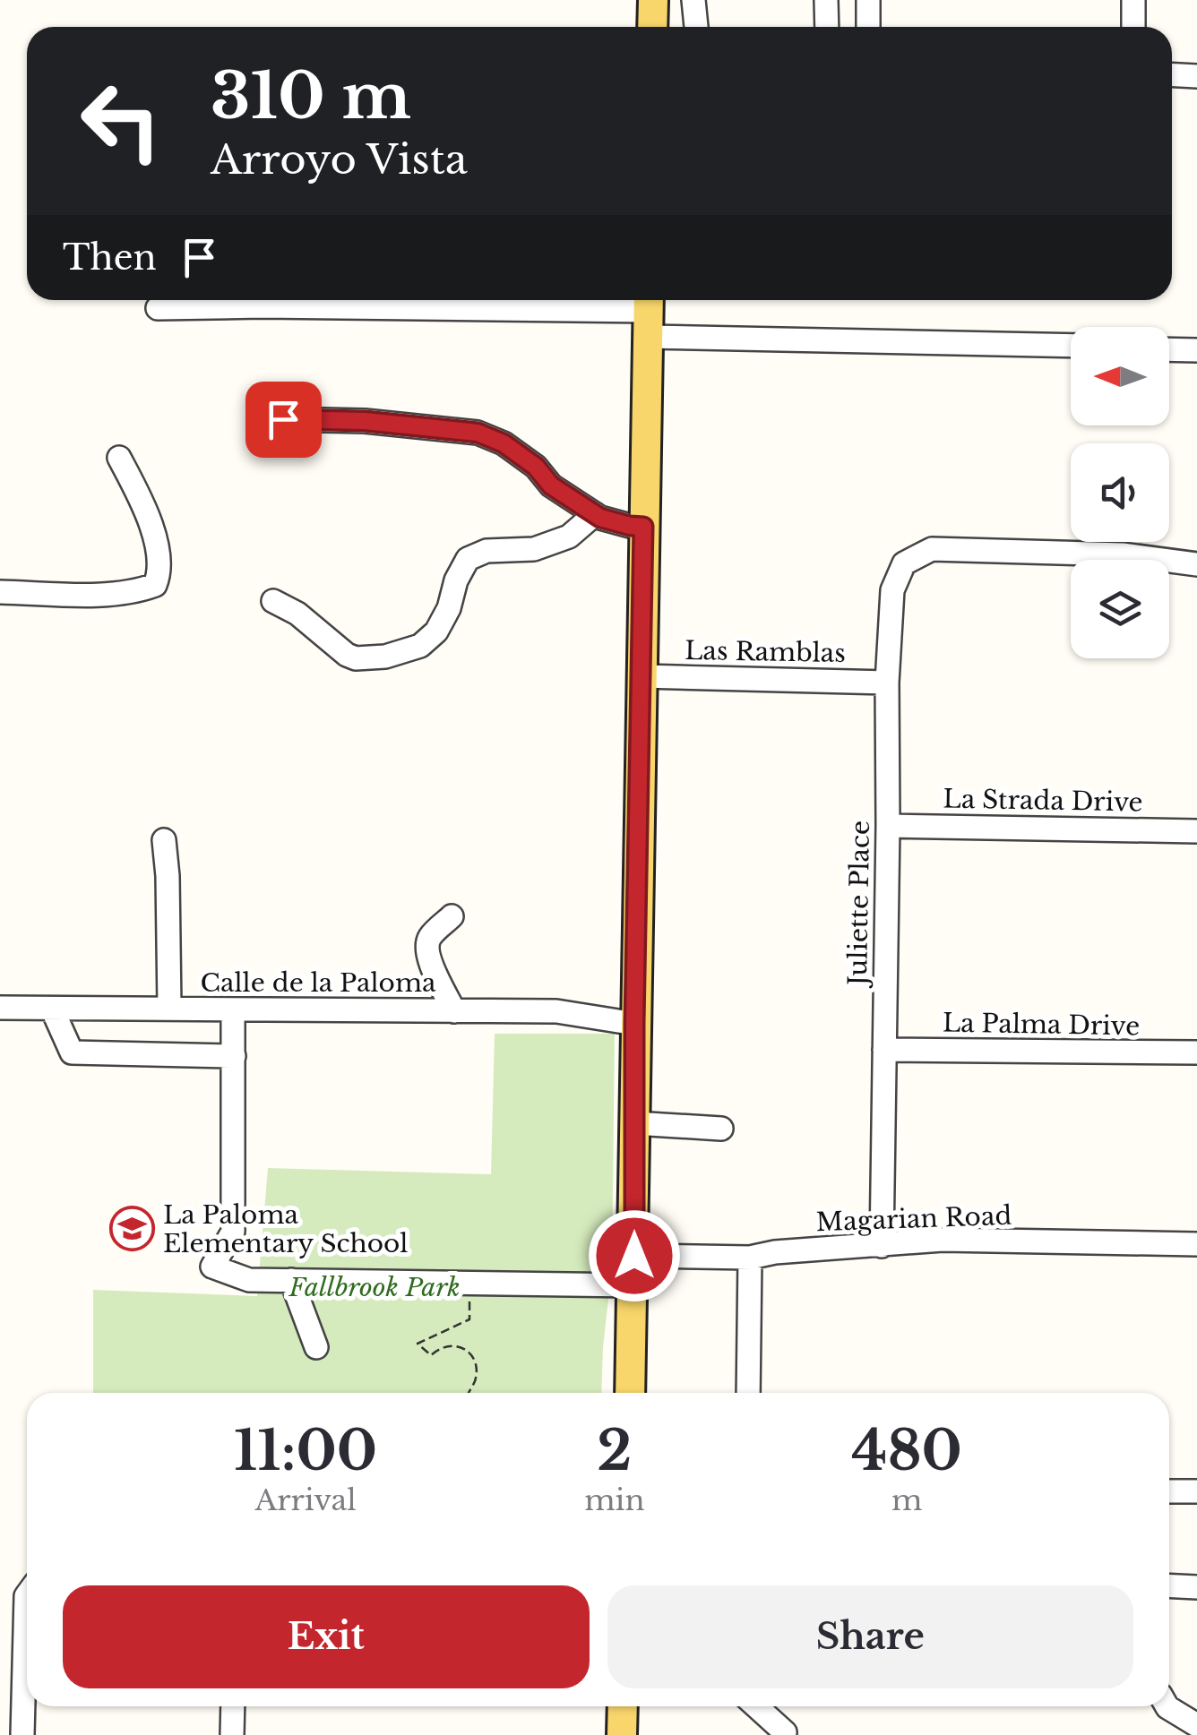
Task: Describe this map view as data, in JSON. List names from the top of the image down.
{
  "streets": {
    "street": [
      "Las Ramblas",
      "La Strada Drive",
      "Juliette Place",
      "Calle de la Paloma",
      "La Palma Drive",
      "Magarian Road"
    ]
  },
  "crossings": [
    ["Las Ramblas", "Juliette Place"],
    ["La Strada Drive", "Juliette Place"],
    ["Juliette Place", "La Palma Drive"],
    ["Juliette Place", "Magarian Road"]
  ],
  "parks": ["Fallbrook Park"],
  "places": {
    "school or university": ["La Paloma Elementary School"]
  },
  "north": "left",
  "page": {
    "turn": ["310 m", "Arroyo Vista"],
    "then": "Then",
    "eta": [
      "11:00",
      "Arrival",
      "2",
      "min",
      "480",
      "m"
    ],
    "buttons": ["Exit", "Share"]
  }
}
